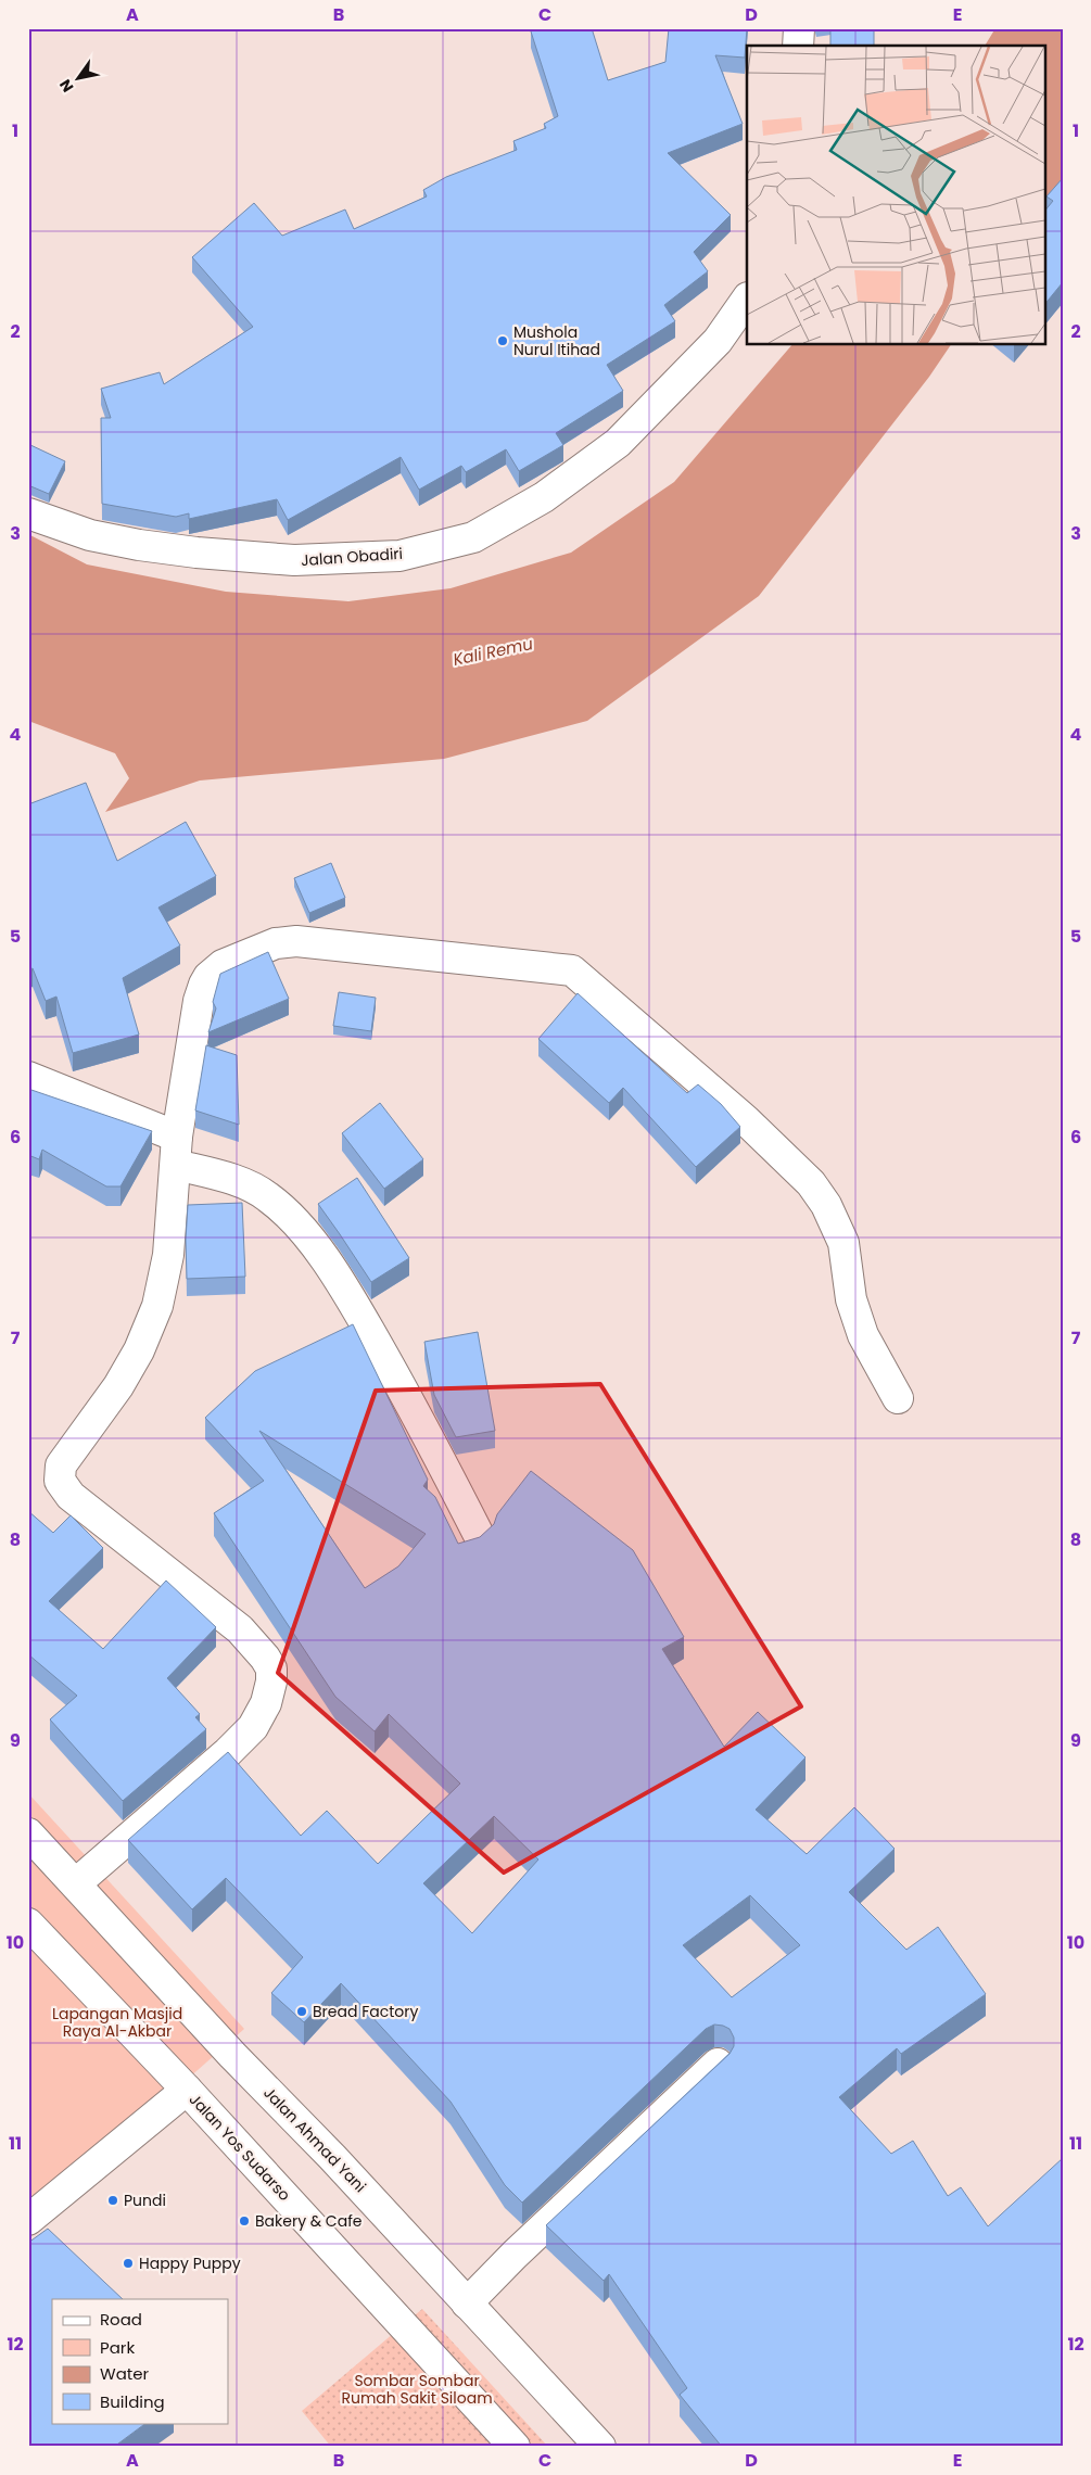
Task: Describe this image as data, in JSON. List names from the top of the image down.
{
  "streets": {
    "main road": ["Jalan Obadiri", "Jalan Ahmad Yani", "Jalan Yos Sudarso"]
  },
  "water": ["Kali Remu"],
  "parks": ["Lapangan Masjid Raya Al-Akbar", "Sombar Sombar Rumah Sakit Siloam"],
  "places": [
    "Mushola Nurul Itihad",
    "Bread Factory",
    "Pundi",
    "Bakery & Cafe",
    "Happy Puppy"
  ],
  "legend": [
    "Road",
    "Park",
    "Water",
    "Building"
  ],
  "north": "bottom left",
  "grid": {
    "columns": [
      "A",
      "B",
      "C",
      "D",
      "E"
    ],
    "rows": [
      "1",
      "2",
      "3",
      "4",
      "5",
      "6",
      "7",
      "8",
      "9",
      "10",
      "11",
      "12"
    ]
  }
}
